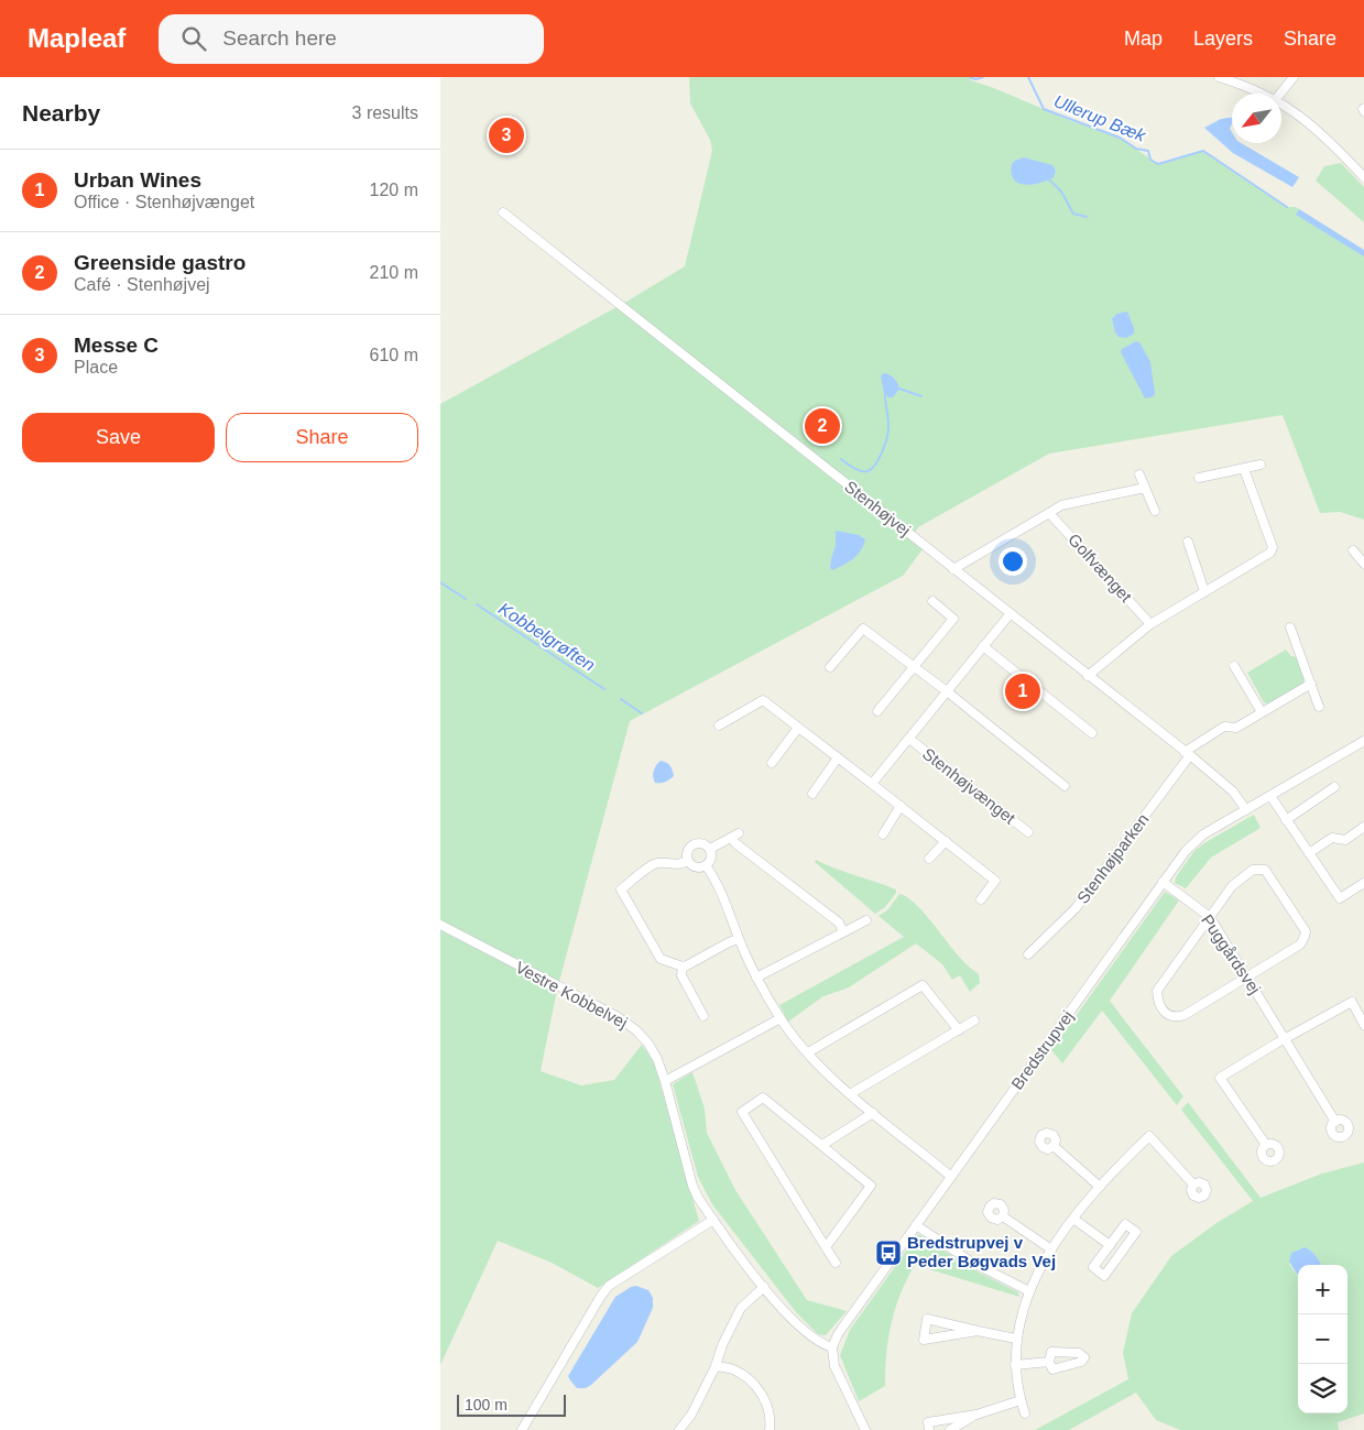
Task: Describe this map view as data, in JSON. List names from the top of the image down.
{
  "streets": {
    "street": [
      "Stenhøjvej",
      "Golfvænget",
      "Stenhøjvænget",
      "Stenhøjparken",
      "Puggårdsvej",
      "Vestre Kobbelvej",
      "Bredstrupvej"
    ]
  },
  "crossings": [
    ["Stenhøjvej", "Stenhøjvænget"],
    ["Stenhøjvej", "Stenhøjparken"],
    ["Stenhøjvej", "Bredstrupvej"],
    ["Puggårdsvej", "Bredstrupvej"],
    ["Vestre Kobbelvej", "Bredstrupvej"]
  ],
  "water": ["Ullerup Bæk", "Kobbelgrøften"],
  "places": {
    "bus stop": ["Bredstrupvej v Peder Bøgvads Vej"]
  },
  "scale_bar": "100 m",
  "north": "bottom left",
  "page": {
    "header": "Mapleaf",
    "search": "Search here",
    "nav": ["Map", "Layers", "Share"],
    "heading": ["Nearby", "3 results"],
    "pins": ["3", "2", "1"],
    "list": [
      {
        "mark": "1",
        "name": "Urban Wines",
        "note": "Office · Stenhøjvænget",
        "value": "120 m"
      },
      {
        "mark": "2",
        "name": "Greenside gastro",
        "note": "Café · Stenhøjvej",
        "value": "210 m"
      },
      {
        "mark": "3",
        "name": "Messe C",
        "note": "Place",
        "value": "610 m"
      }
    ],
    "buttons": ["Save", "Share"],
    "map_buttons": ["+", "−"],
    "scale": "100 m"
  }
}
